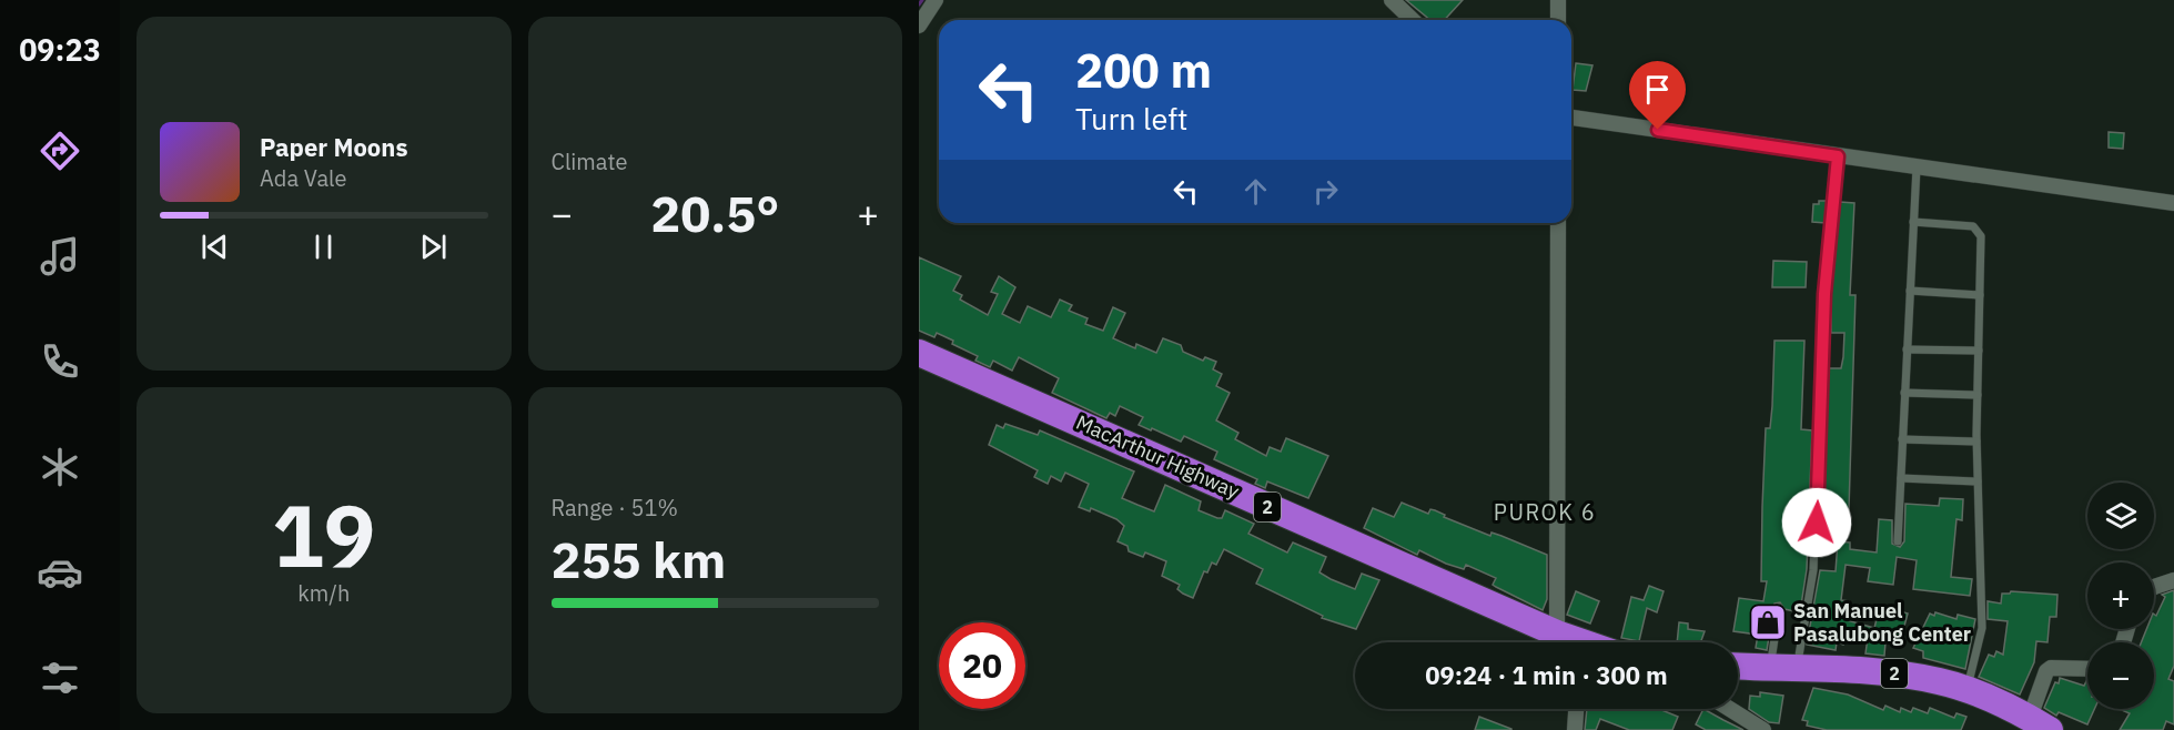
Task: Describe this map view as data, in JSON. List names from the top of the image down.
{
  "streets": {
    "highway": ["MacArthur Highway", "2"]
  },
  "districts": ["PUROK 6"],
  "places": {
    "shop": ["San Manuel Pasalubong Center"]
  },
  "page": {
    "tabs": "09:23",
    "tile": [
      "Climate",
      ["19", "km/h"],
      ["Range · 51%", "255 km"]
    ],
    "turn": ["200 m", "Turn left"],
    "song": ["Paper Moons", "Ada Vale"],
    "heat": ["−", "20.5°", "+"],
    "map_buttons": ["+", "−"],
    "limit": "20",
    "trip": "09:24 · 1 min · 300 m"
  }
}
